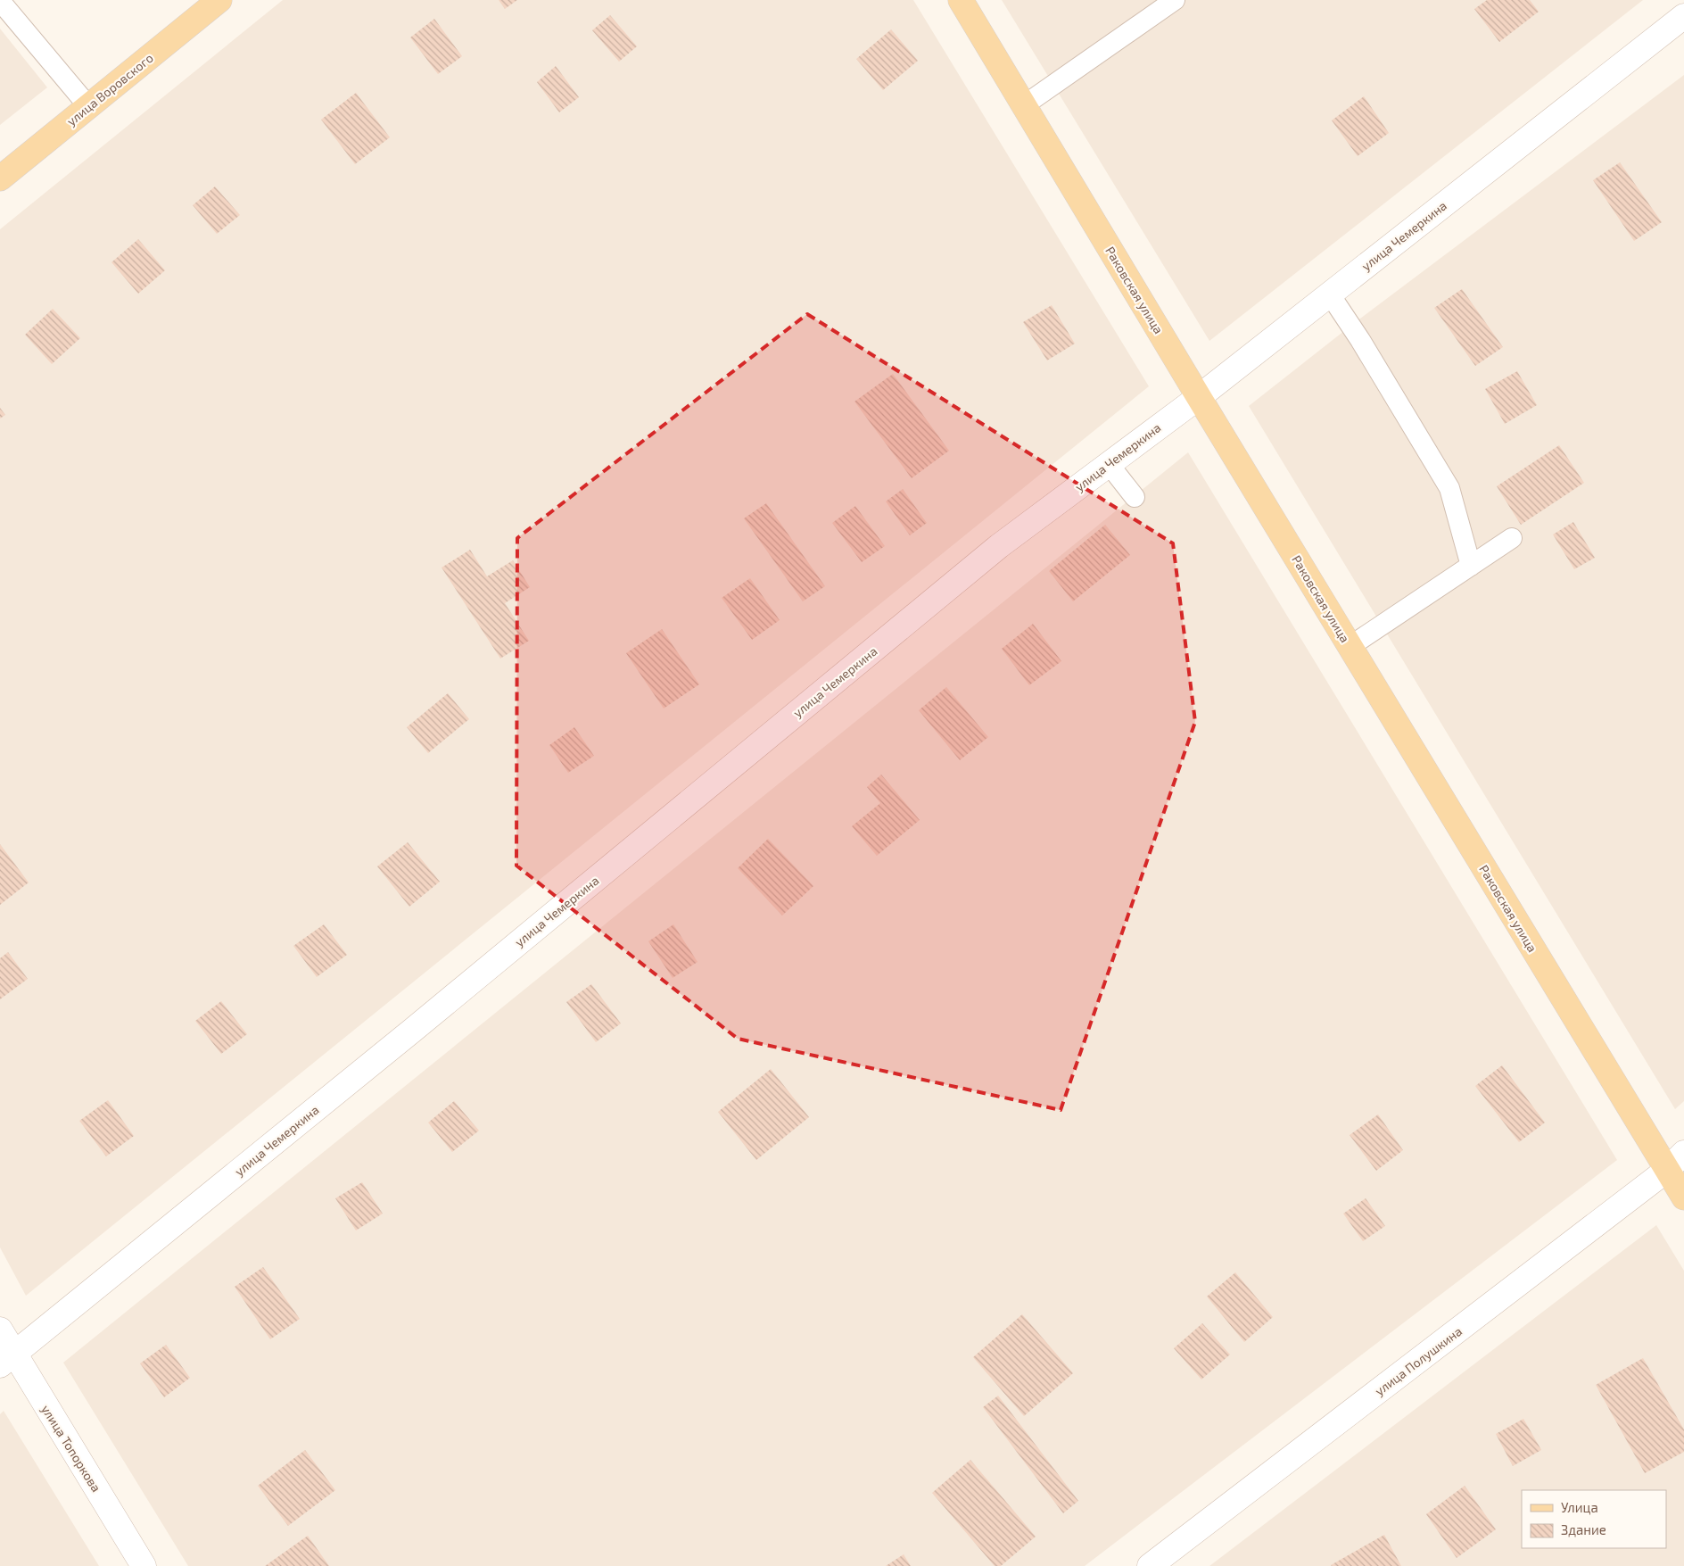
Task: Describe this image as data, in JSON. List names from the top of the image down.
{
  "streets": {
    "main road": ["улица Воровского", "Раковская улица"],
    "street": ["улица Чемеркина", "улица Полушкина", "улица Топоркова"]
  },
  "crossings": [
    ["улица Чемеркина", "Раковская улица"],
    ["улица Чемеркина", "улица Топоркова"],
    ["Раковская улица", "улица Полушкина"]
  ],
  "legend": ["Улица", "Здание"]
}
